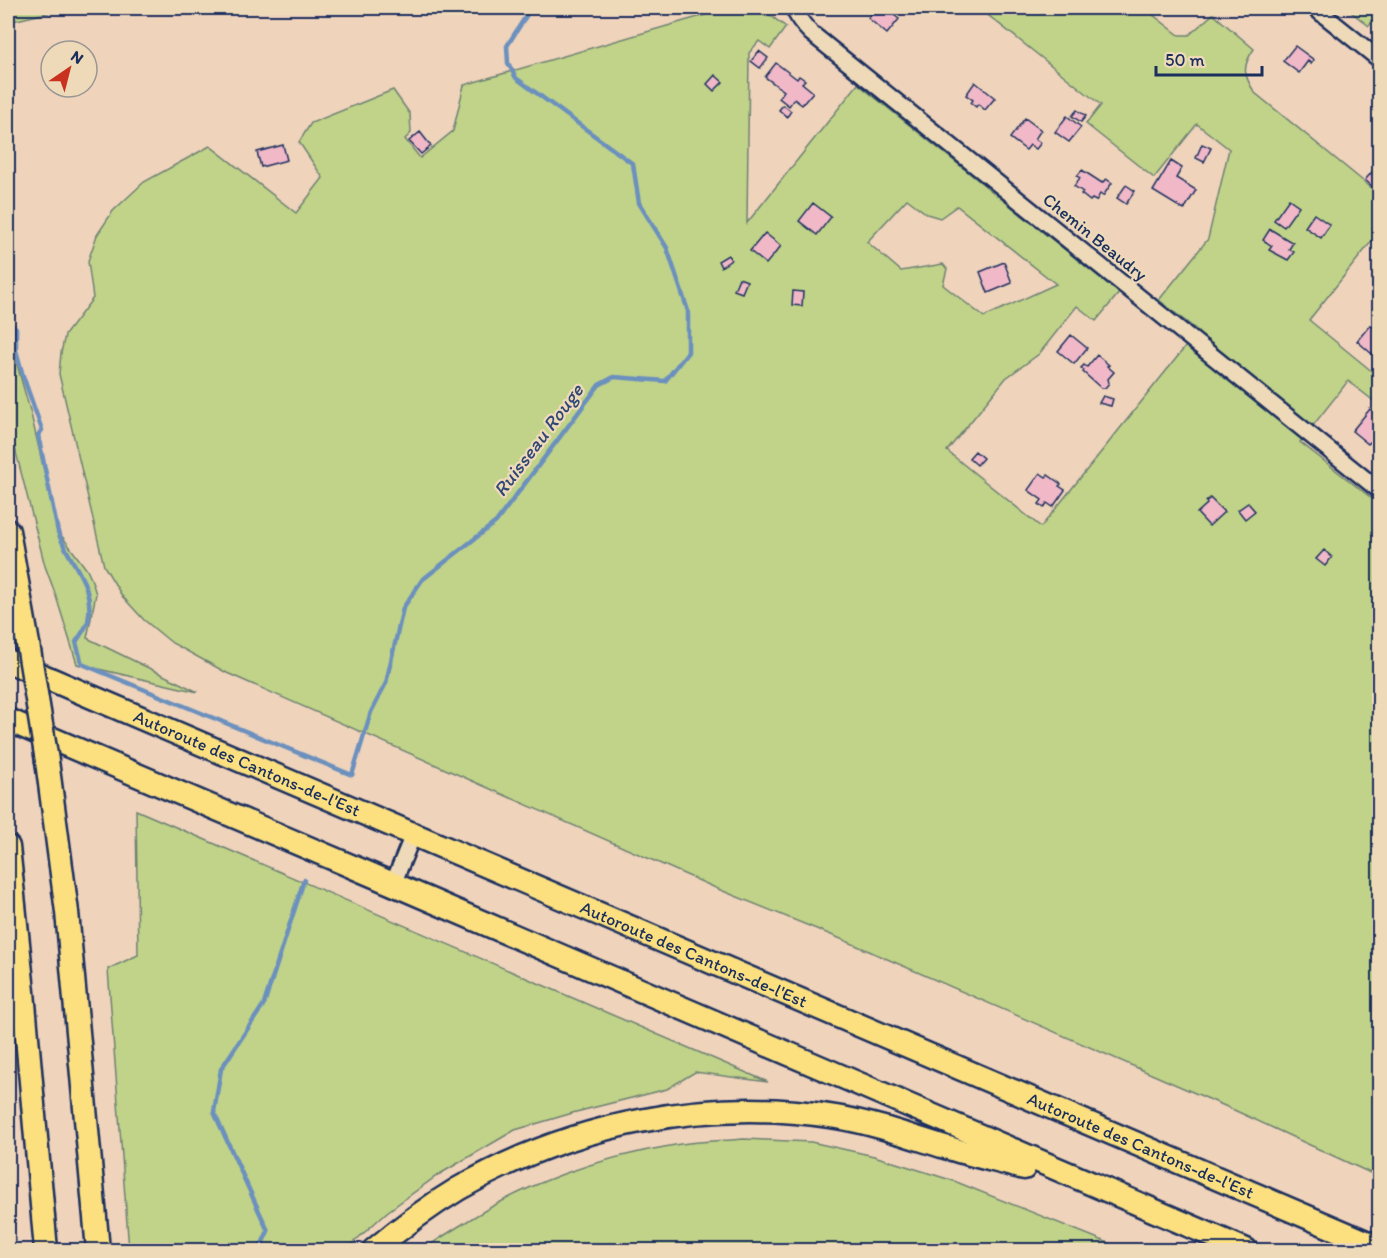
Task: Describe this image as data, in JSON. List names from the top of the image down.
{
  "streets": {
    "highway": ["Autoroute des Cantons-de-l'Est"],
    "street": ["Chemin Beaudry"]
  },
  "water": ["Ruisseau Rouge"],
  "scale_bar": "50 m",
  "north": "top right"
}
